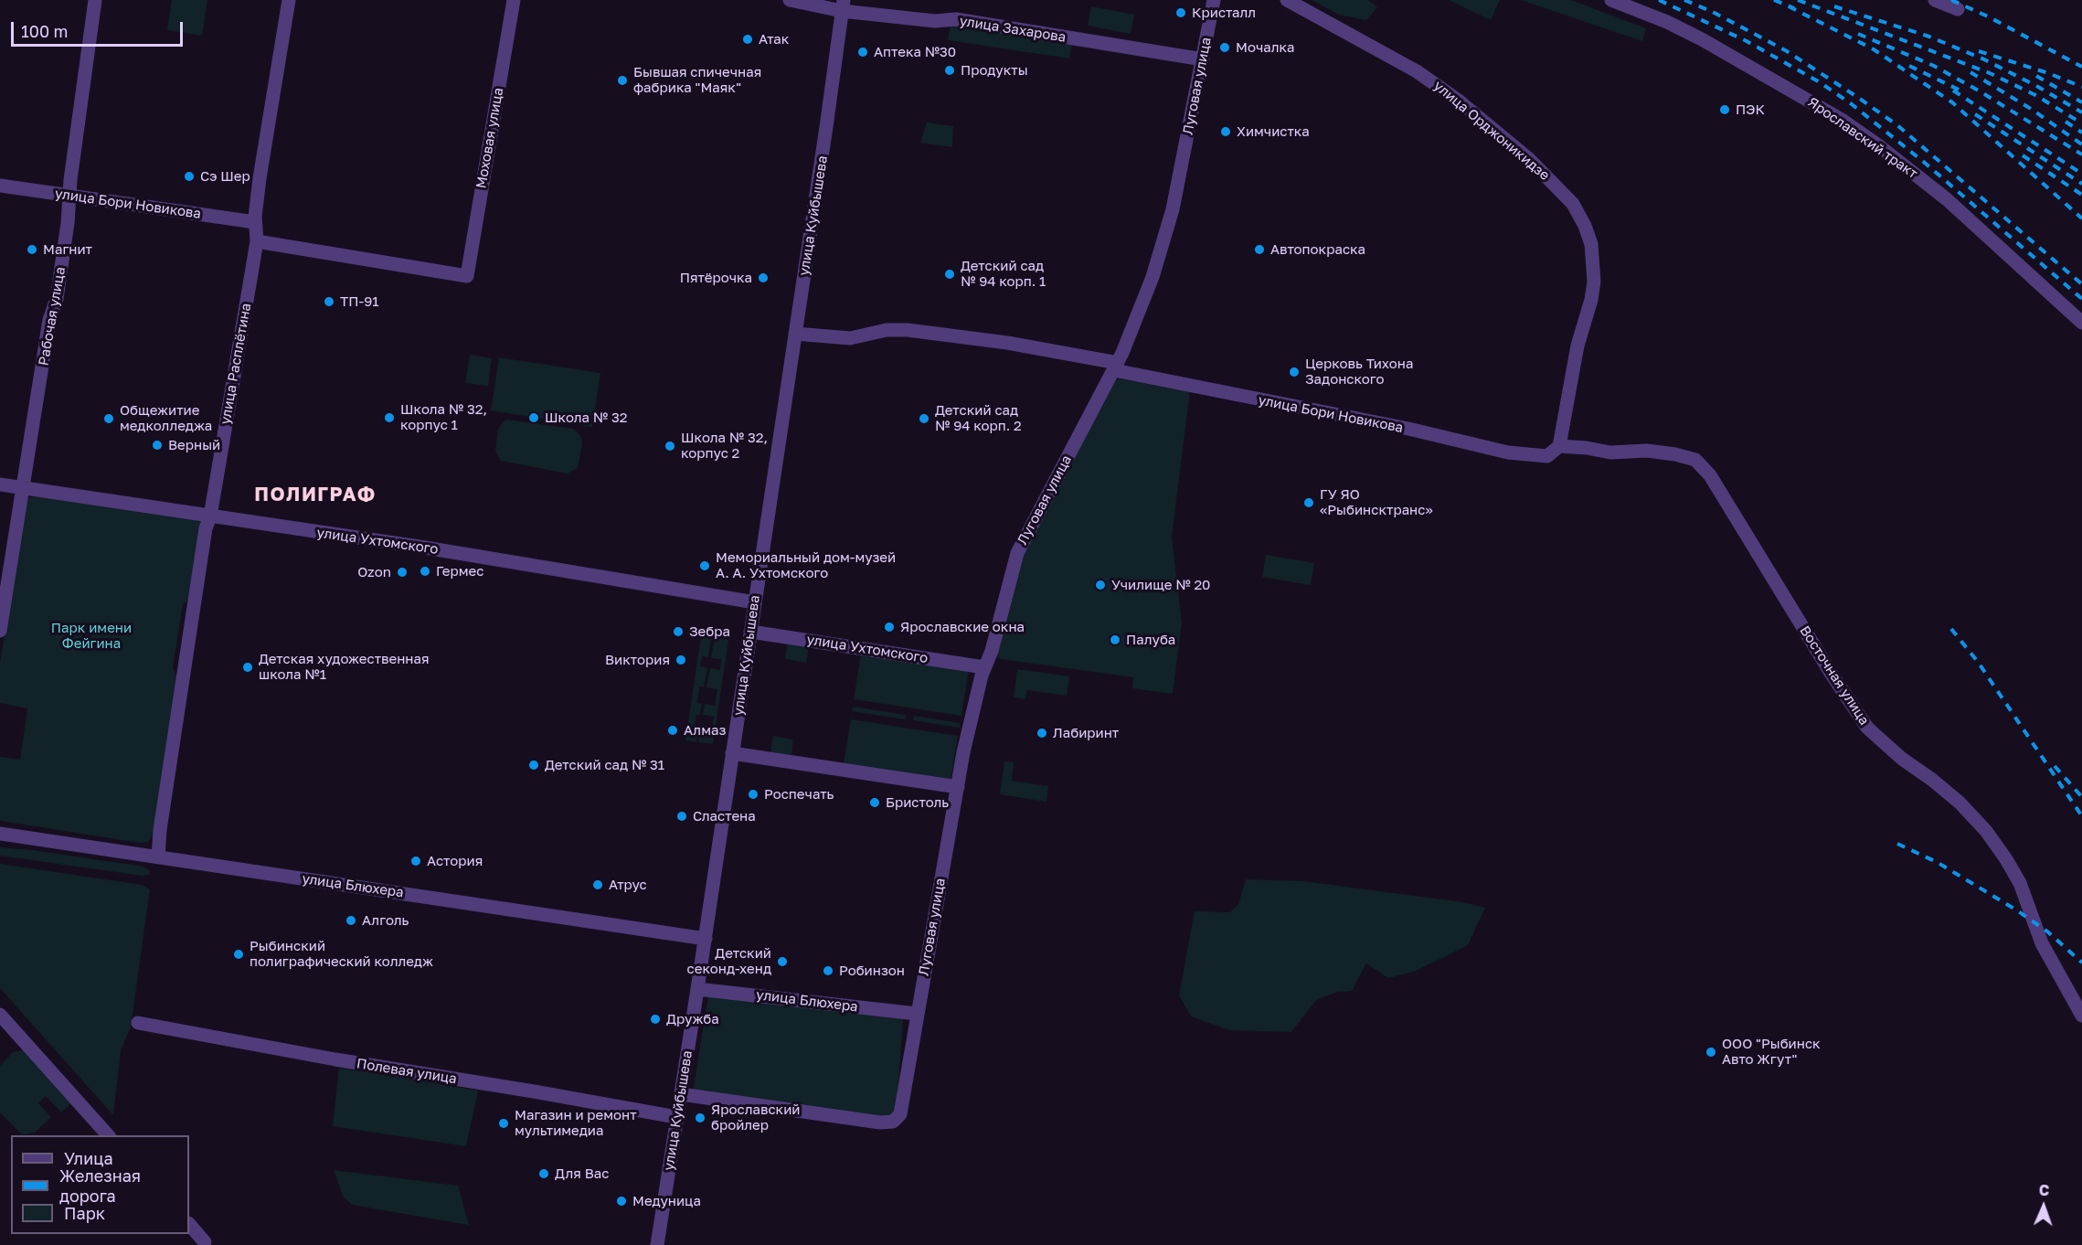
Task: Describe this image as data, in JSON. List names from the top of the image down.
{
  "streets": {
    "street": [
      "улица Захарова",
      "Луговая улица",
      "улица Орджоникидзе",
      "Моховая улица",
      "Ярославский тракт",
      "улица Бори Новикова",
      "улица Куйбышева",
      "Рабочая улица",
      "улица Расплётина",
      "улица Ухтомского",
      "Восточная улица",
      "улица Блюхера",
      "Полевая улица"
    ]
  },
  "crossings": [
    ["улица Захарова", "Луговая улица"],
    ["улица Захарова", "улица Куйбышева"],
    ["Луговая улица", "улица Бори Новикова"],
    ["Луговая улица", "улица Куйбышева"],
    ["Луговая улица", "улица Ухтомского"],
    ["Луговая улица", "улица Блюхера"],
    ["улица Орджоникидзе", "улица Бори Новикова"],
    ["улица Орджоникидзе", "Восточная улица"],
    ["Моховая улица", "улица Расплётина"],
    ["улица Бори Новикова", "улица Куйбышева"],
    ["улица Бори Новикова", "Рабочая улица"],
    ["улица Бори Новикова", "улица Расплётина"],
    ["улица Бори Новикова", "Восточная улица"],
    ["улица Куйбышева", "улица Ухтомского"],
    ["улица Куйбышева", "улица Блюхера"],
    ["улица Куйбышева", "Полевая улица"],
    ["Рабочая улица", "улица Ухтомского"],
    ["улица Расплётина", "улица Ухтомского"],
    ["улица Расплётина", "улица Блюхера"]
  ],
  "districts": ["ПОЛИГРАФ"],
  "parks": ["Парк имени Фейгина"],
  "places": [
    "Кристалл",
    "Атак",
    "Мочалка",
    "Аптека №30",
    "Продукты",
    "Бывшая спичечная фабрика \"Маяк\"",
    "ПЭК",
    "Химчистка",
    "Сэ Шер",
    "Магнит",
    "Автопокраска",
    "Детский сад № 94 корп. 1",
    "Пятёрочка",
    "ТП-91",
    "Церковь Тихона Задонского",
    "Школа № 32, корпус 1",
    "Школа № 32",
    "Общежитие медколледжа",
    "Детский сад № 94 корп. 2",
    "Верный",
    "Школа № 32, корпус 2",
    "ГУ ЯО «Рыбинсктранс»",
    "Мемориальный дом-музей А. А. Ухтомского",
    "Гермес",
    "Ozon",
    "Училище № 20",
    "Ярославские окна",
    "Зебра",
    "Палуба",
    "Виктория",
    "Детская художественная школа №1",
    "Алмаз",
    "Лабиринт",
    "Детский сад № 31",
    "Роспечать",
    "Бристоль",
    "Сластена",
    "Астория",
    "Атрус",
    "Алголь",
    "Рыбинский полиграфический колледж",
    "Детский секонд-хенд",
    "Робинзон",
    "Дружба",
    "ООО \"Рыбинск Авто Жгут\"",
    "Ярославский бройлер",
    "Магазин и ремонт мультимедиа",
    "Для Вас",
    "Медуница"
  ],
  "legend": ["Улица", "Железная дорога", "Парк"],
  "scale_bar": "100 m",
  "north": "top"
}
